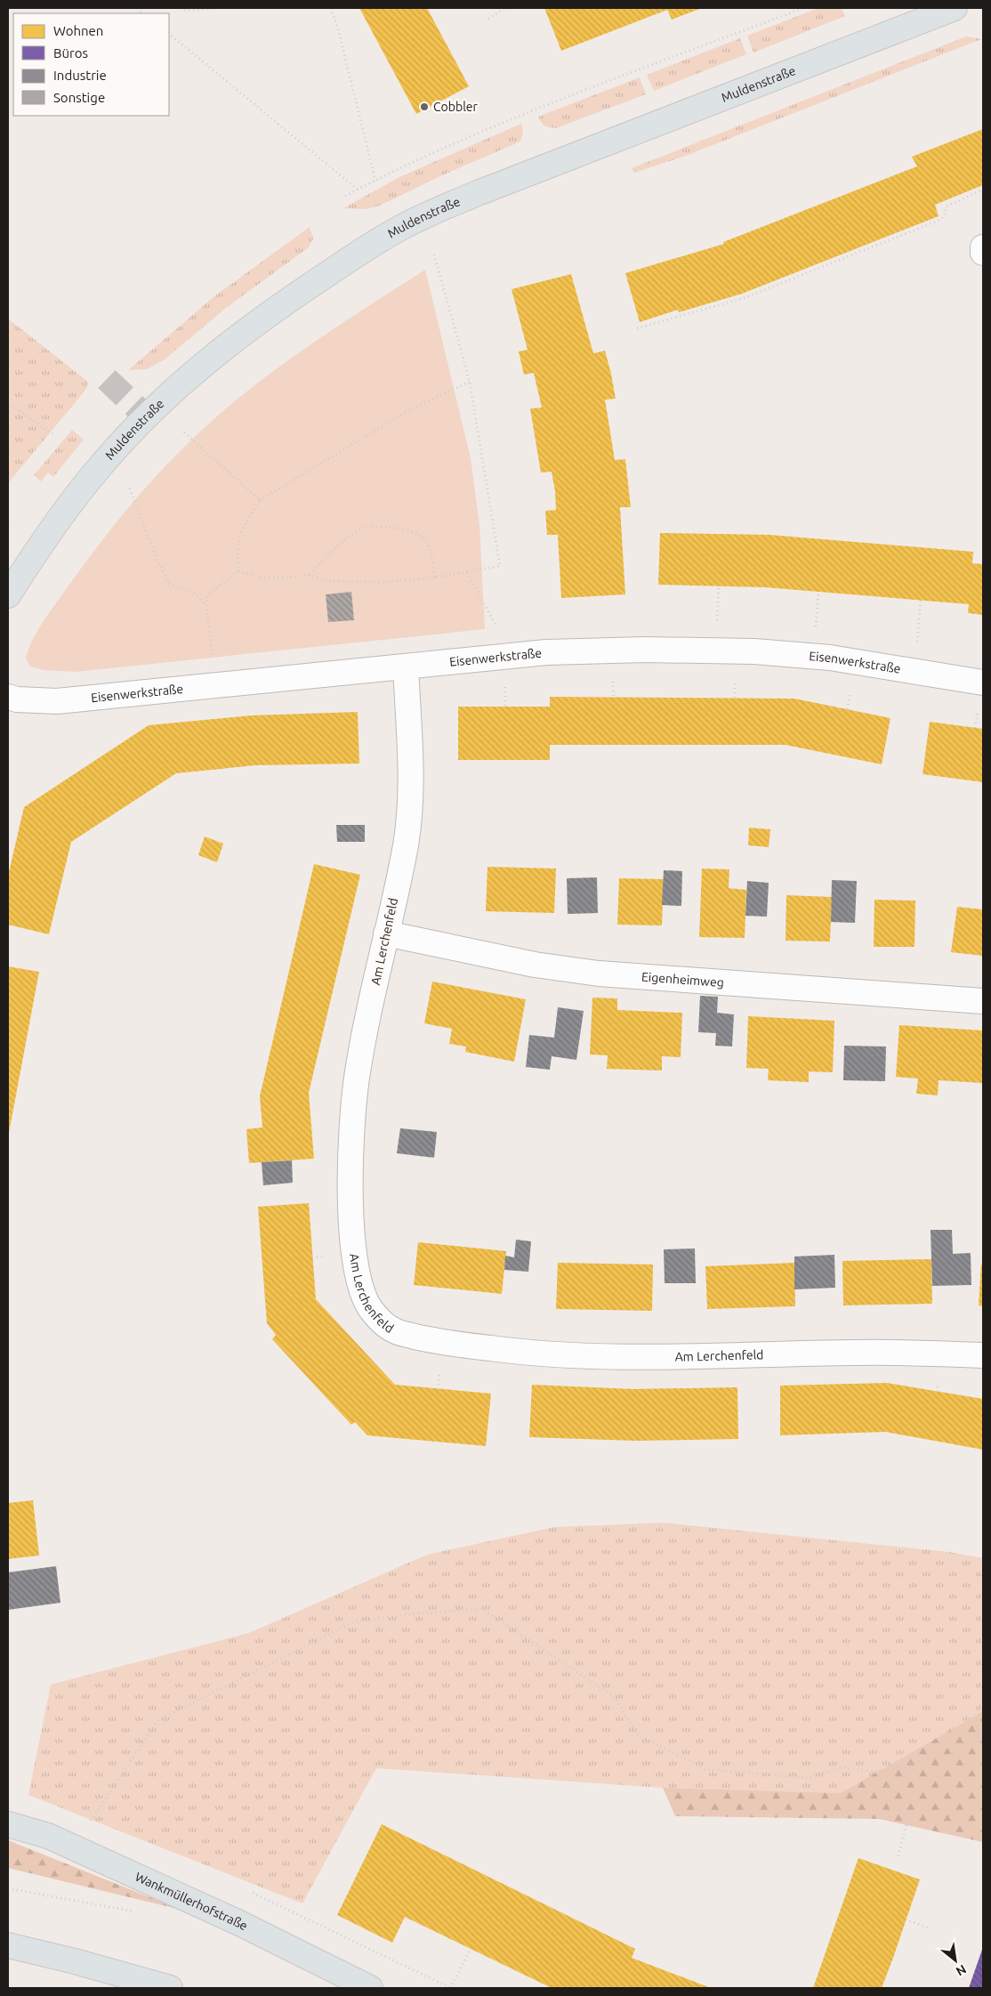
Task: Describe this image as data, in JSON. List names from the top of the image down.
{
  "streets": {
    "main road": ["Muldenstraße", "Wankmüllerhofstraße"],
    "street": ["Eisenwerkstraße", "Am Lerchenfeld", "Eigenheimweg"]
  },
  "crossings": [
    ["Eisenwerkstraße", "Am Lerchenfeld"],
    ["Am Lerchenfeld", "Eigenheimweg"]
  ],
  "places": ["Cobbler"],
  "legend": [
    "Wohnen",
    "Büros",
    "Industrie",
    "Sonstige"
  ],
  "north": "bottom right"
}
